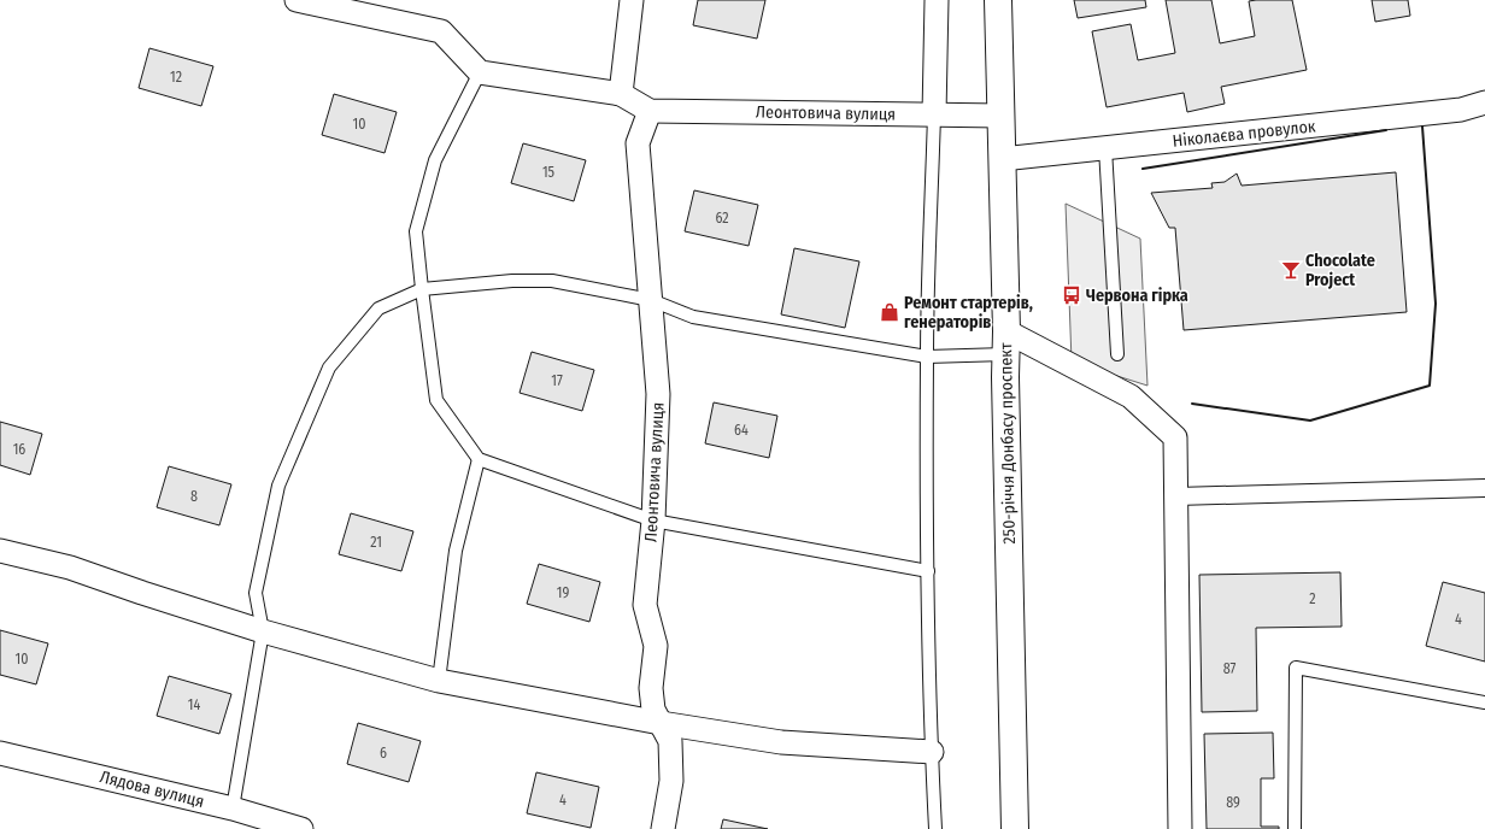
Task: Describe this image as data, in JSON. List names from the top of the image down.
{
  "streets": {
    "main road": ["250-річчя Донбасу проспект"],
    "street": ["Леонтовича вулиця", "Ніколаєва провулок", "Лядова вулиця"]
  },
  "crossings": [
    ["Леонтовича вулиця", "250-річчя Донбасу проспект"],
    ["Ніколаєва провулок", "250-річчя Донбасу проспект"]
  ],
  "places": {
    "bar": ["Chocolate Project"],
    "bus stop": ["Червона гірка"],
    "shop": ["Ремонт стартерів, генераторів"]
  },
  "house_numbers": [
    "12",
    "10",
    "15",
    "62",
    "17",
    "64",
    "16",
    "8",
    "21",
    "19",
    "2",
    "4",
    "10",
    "87",
    "14",
    "6",
    "4",
    "89"
  ]
}
